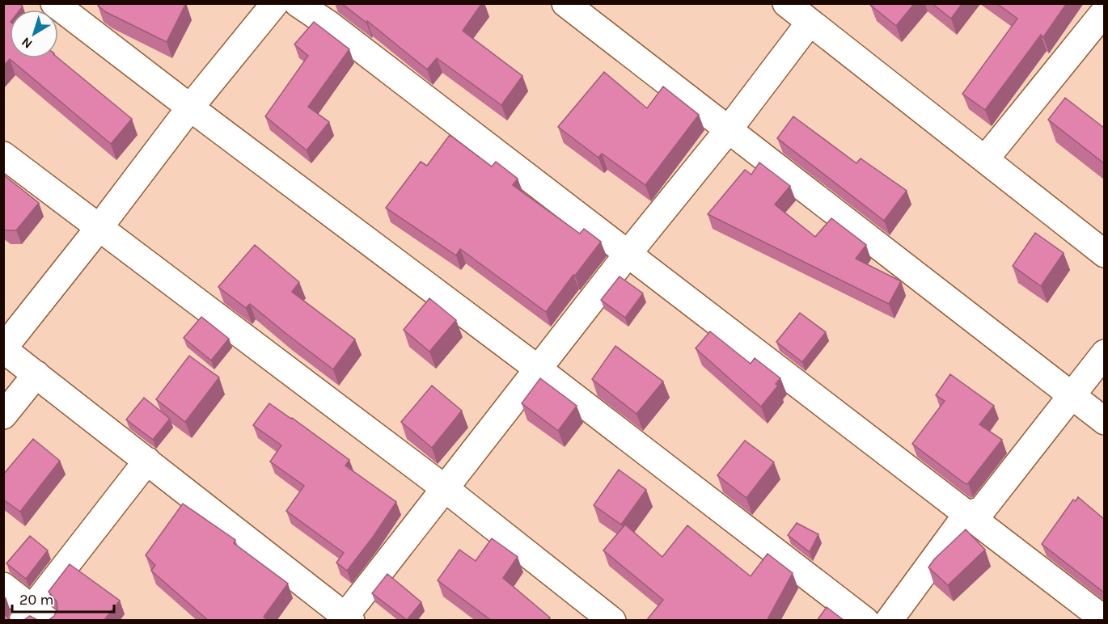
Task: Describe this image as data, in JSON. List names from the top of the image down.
{
  "scale_bar": "20 m",
  "north": "bottom left"
}
